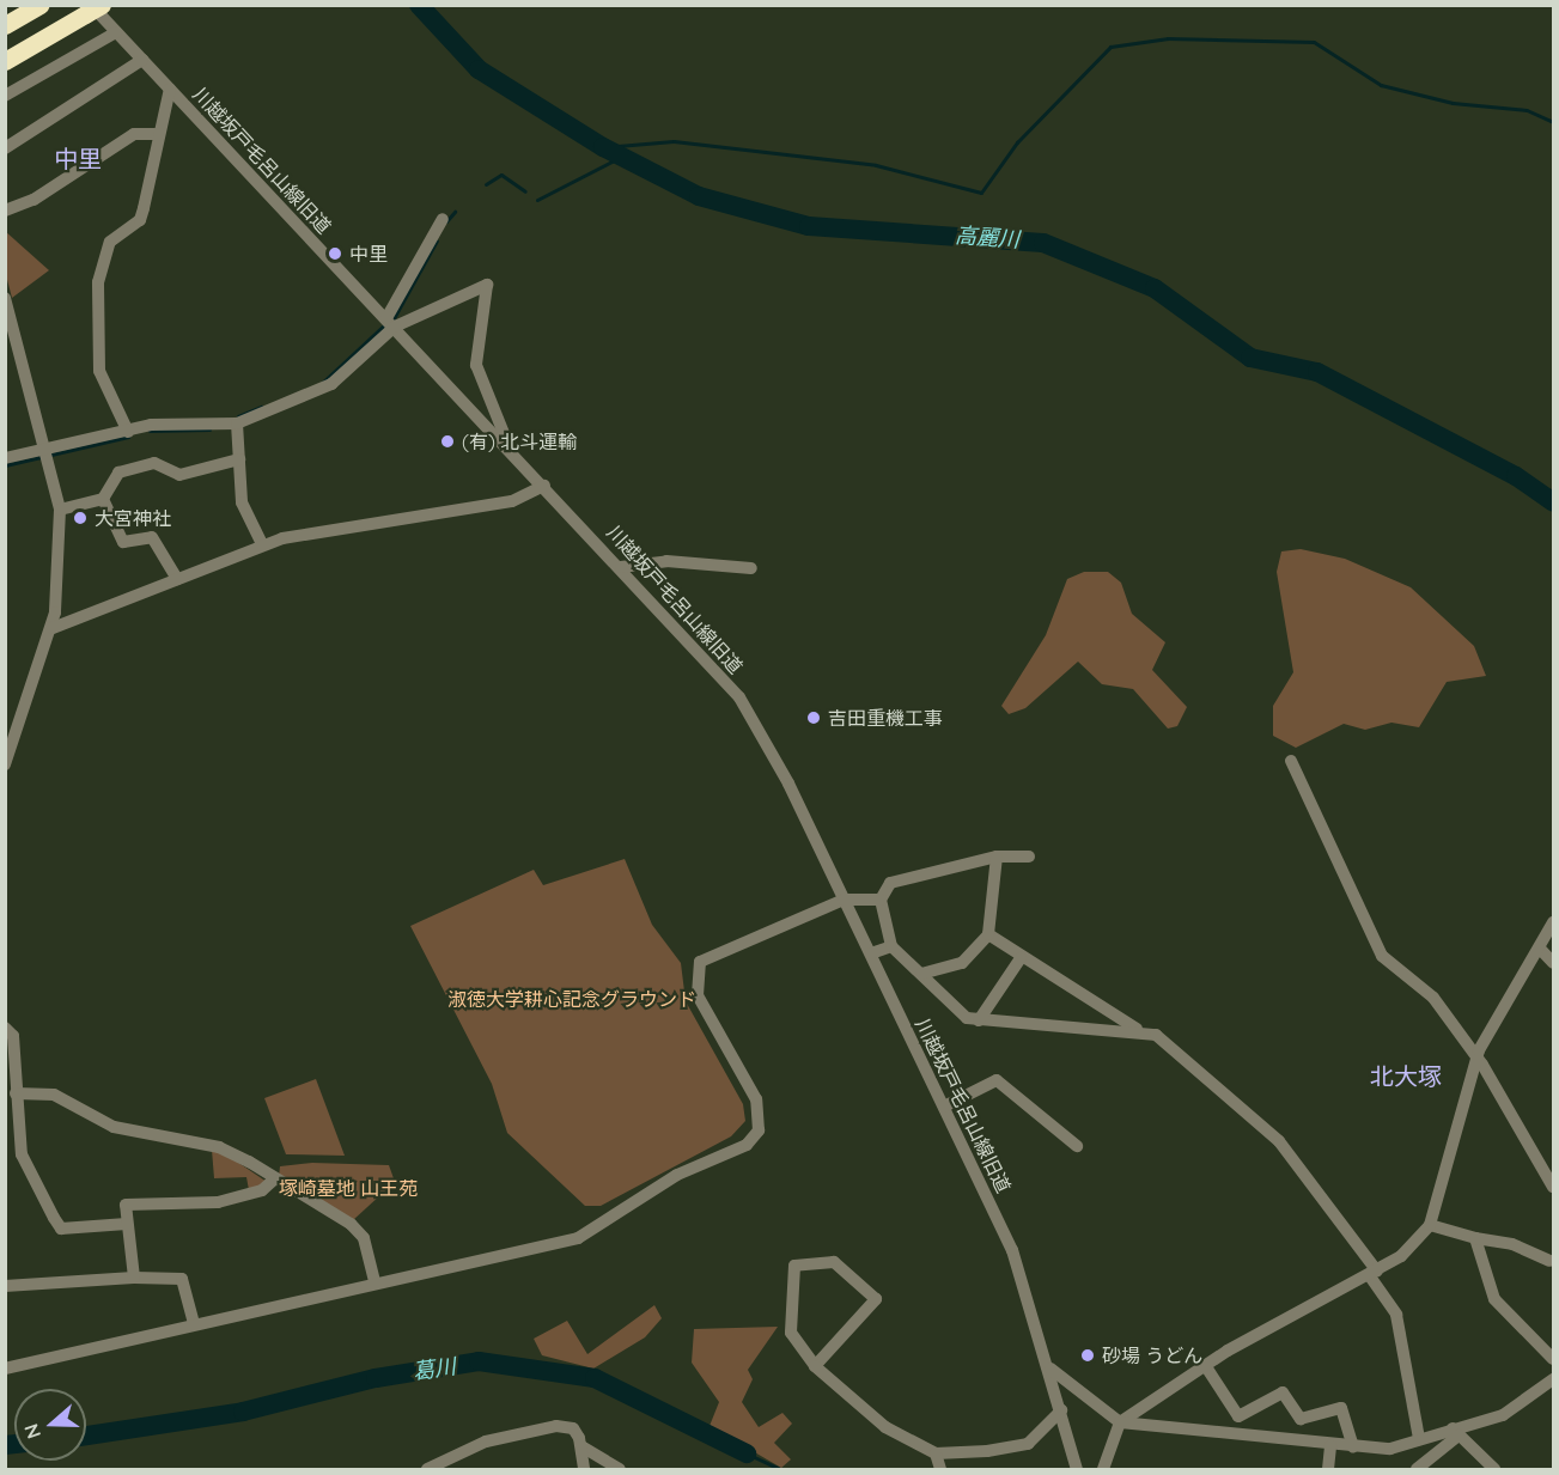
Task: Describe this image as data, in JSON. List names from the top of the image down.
{
  "streets": {
    "street": ["川越坂戸毛呂山線旧道"]
  },
  "districts": ["中里", "北大塚"],
  "water": ["高麗川", "葛川"],
  "parks": ["淑徳大学耕心記念グラウンド", "塚崎墓地 山王苑"],
  "places": [
    "中里",
    "(有) 北斗運輸",
    "大宮神社",
    "吉田重機工事",
    "砂場 うどん"
  ],
  "north": "left"
}
